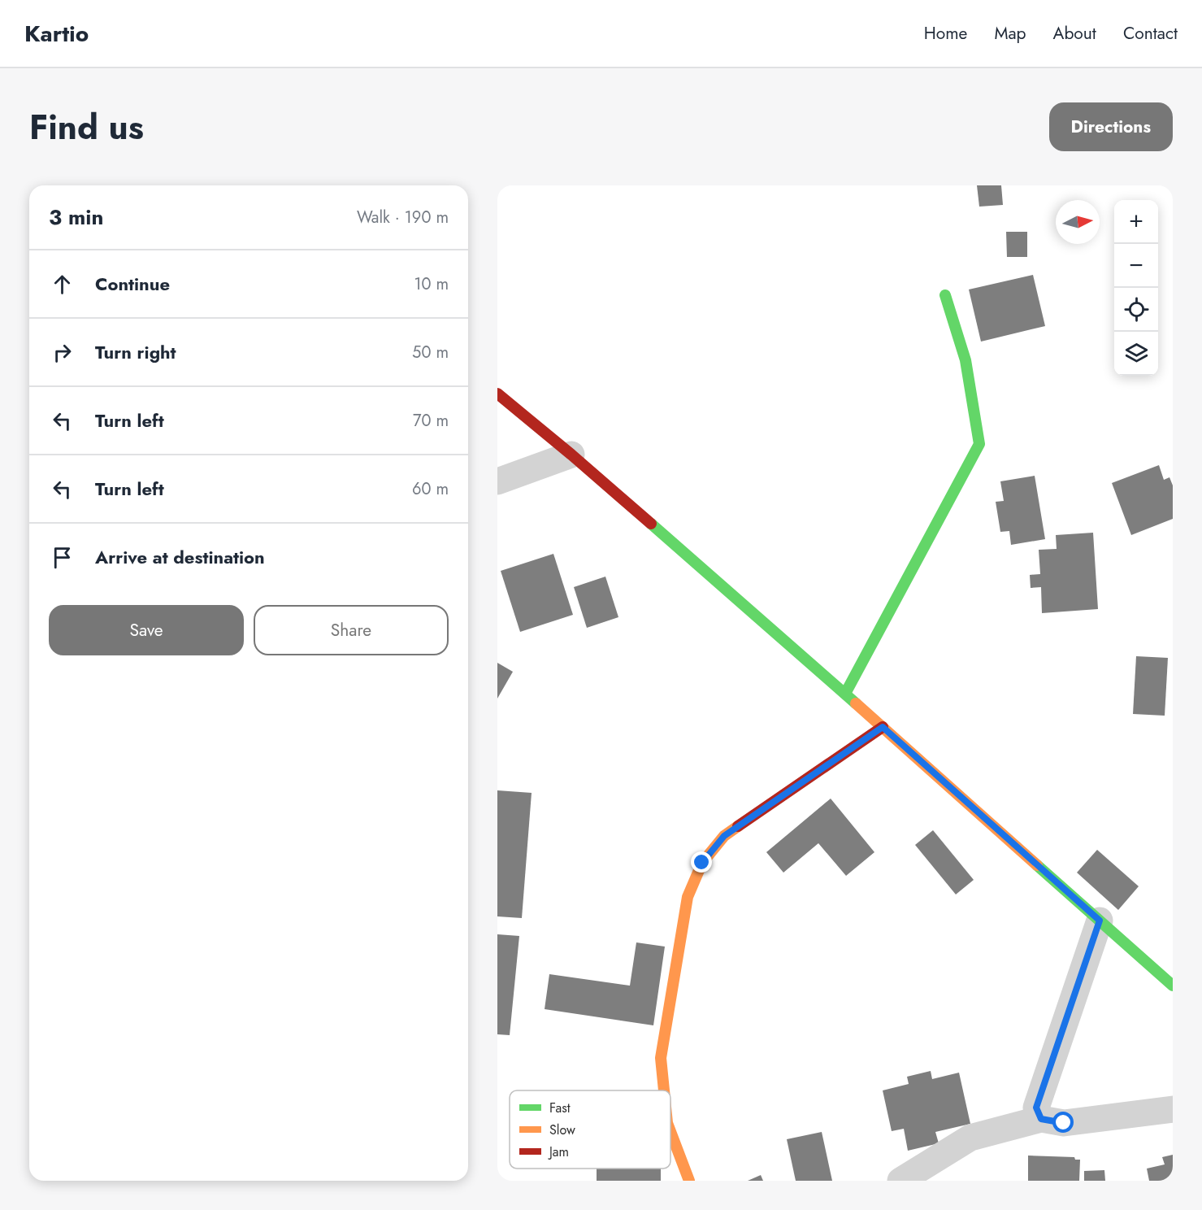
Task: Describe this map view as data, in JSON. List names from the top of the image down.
{
  "legend": ["Fast", "Slow", "Jam"],
  "north": "right",
  "page": {
    "header": "Kartio",
    "nav": [
      "Home",
      "Map",
      "About",
      "Contact"
    ],
    "title": "Find us",
    "buttons": [
      "Directions",
      ["Save", "Share"]
    ],
    "heading": ["3 min", "Walk · 190 m"],
    "map_buttons": ["+", "−"],
    "list": [
      ["Continue", "10 m"],
      ["Turn right", "50 m"],
      ["Turn left", "70 m"],
      ["Turn left", "60 m"],
      "Arrive at destination"
    ]
  }
}
